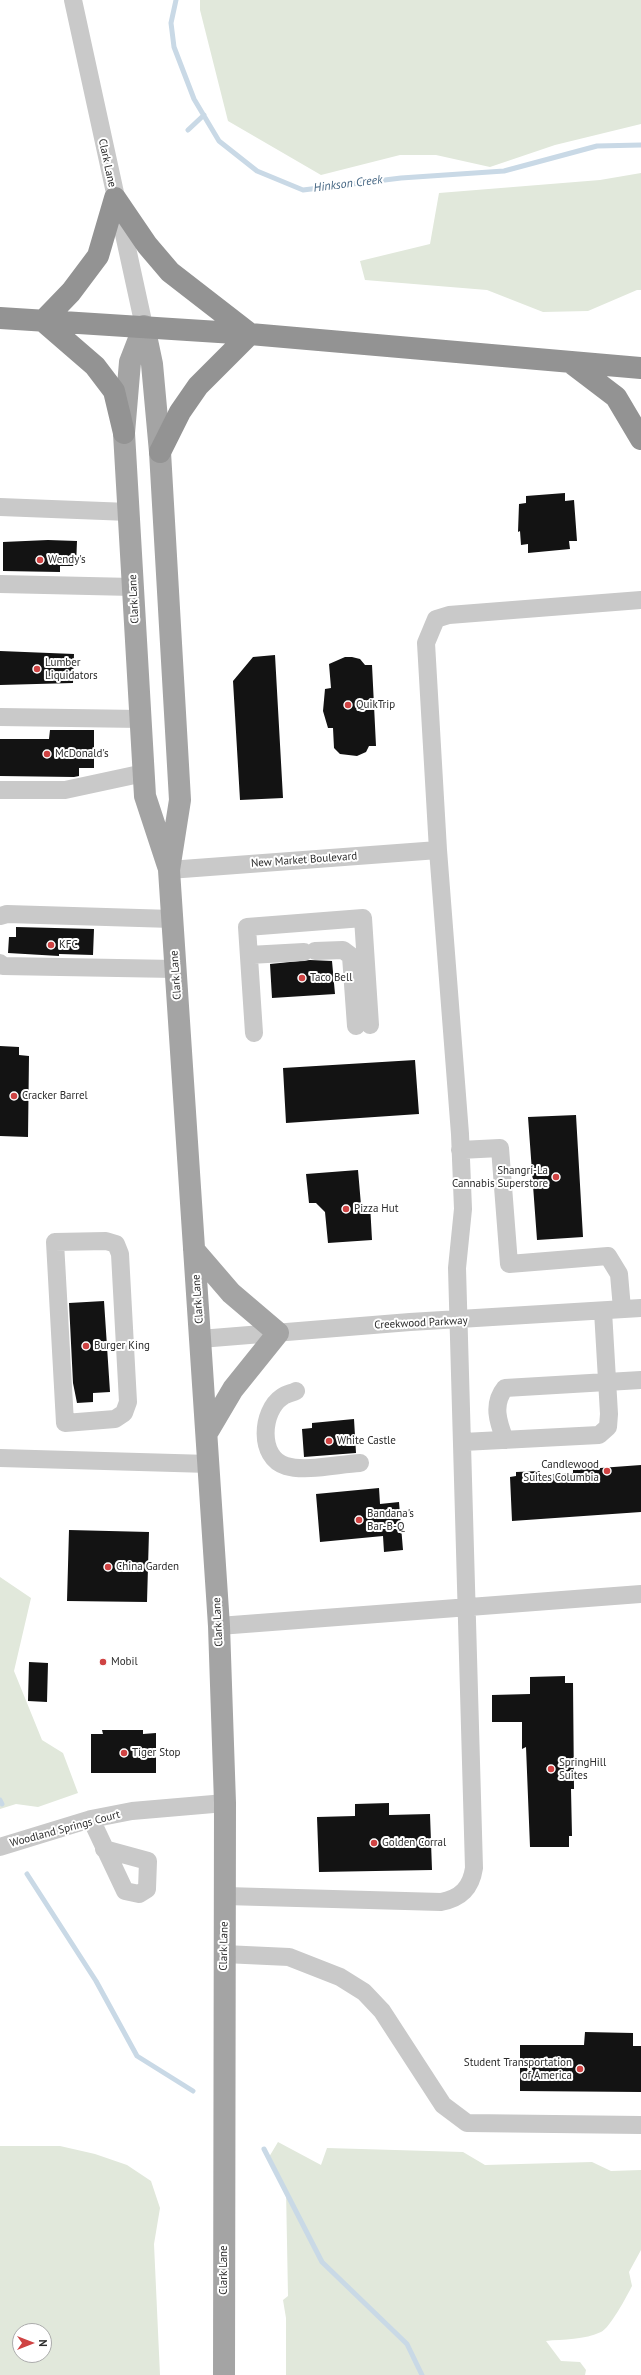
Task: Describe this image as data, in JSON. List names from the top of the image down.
{
  "streets": {
    "main road": ["Clark Lane"],
    "street": ["New Market Boulevard", "Creekwood Parkway", "Woodland Springs Court"]
  },
  "crossings": [
    ["Clark Lane", "New Market Boulevard"],
    ["Clark Lane", "Creekwood Parkway"],
    ["Clark Lane", "Woodland Springs Court"]
  ],
  "water": ["Hinkson Creek"],
  "places": [
    "Wendy's",
    "Lumber Liquidators",
    "QuikTrip",
    "McDonald's",
    "KFC",
    "Taco Bell",
    "Cracker Barrel",
    "Shangri-La Cannabis Superstore",
    "Pizza Hut",
    "Burger King",
    "White Castle",
    "Candlewood Suites Columbia",
    "Bandana's Bar-B-Q",
    "China Garden",
    "Mobil",
    "Tiger Stop",
    "SpringHill Suites",
    "Golden Corral",
    "Student Transportation of America"
  ],
  "north": "right"
}
